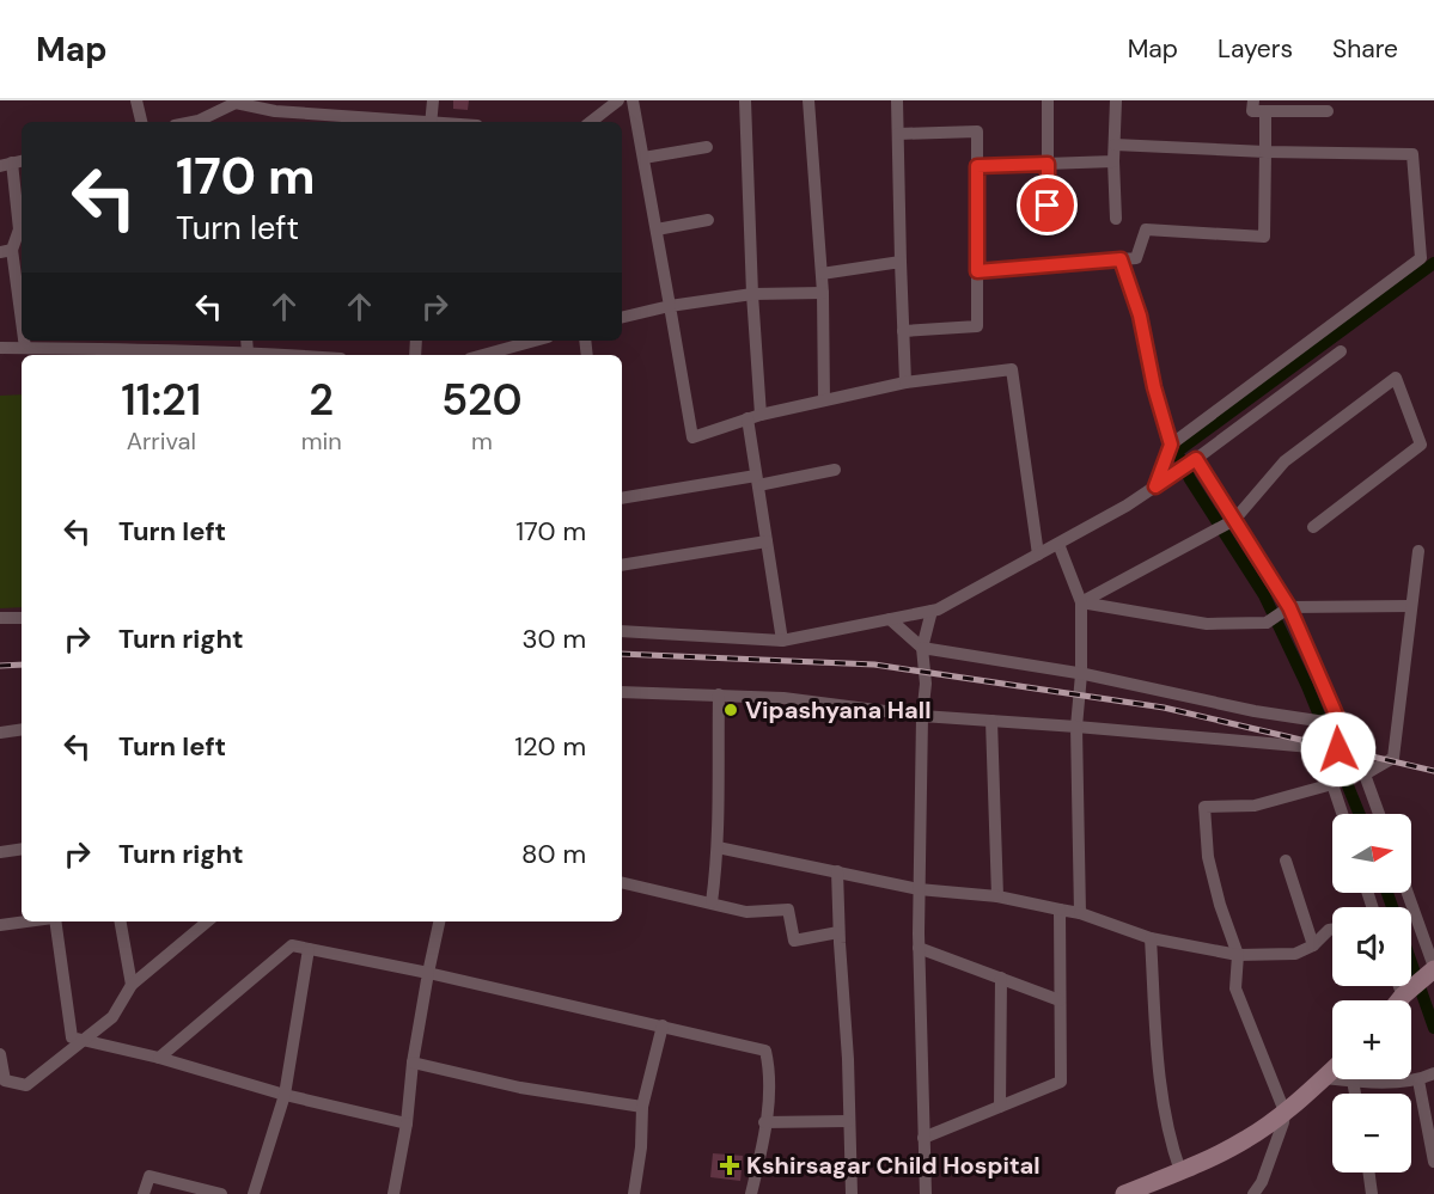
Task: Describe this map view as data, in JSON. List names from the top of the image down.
{
  "places": {
    "other": ["Vipashyana Hall"],
    "health": ["Kshirsagar Child Hospital"]
  },
  "north": "right",
  "page": {
    "header": "Map",
    "nav": ["Map", "Layers", "Share"],
    "turn": ["170 m", "Turn left"],
    "eta": [
      "11:21",
      "Arrival",
      "2",
      "min",
      "520",
      "m"
    ],
    "list": [
      {
        "name": "Turn left",
        "value": "170 m"
      },
      {
        "name": "Turn right",
        "value": "30 m"
      },
      {
        "name": "Turn left",
        "value": "120 m"
      },
      {
        "name": "Turn right",
        "value": "80 m"
      }
    ],
    "map_buttons": ["+", "−"]
  }
}
